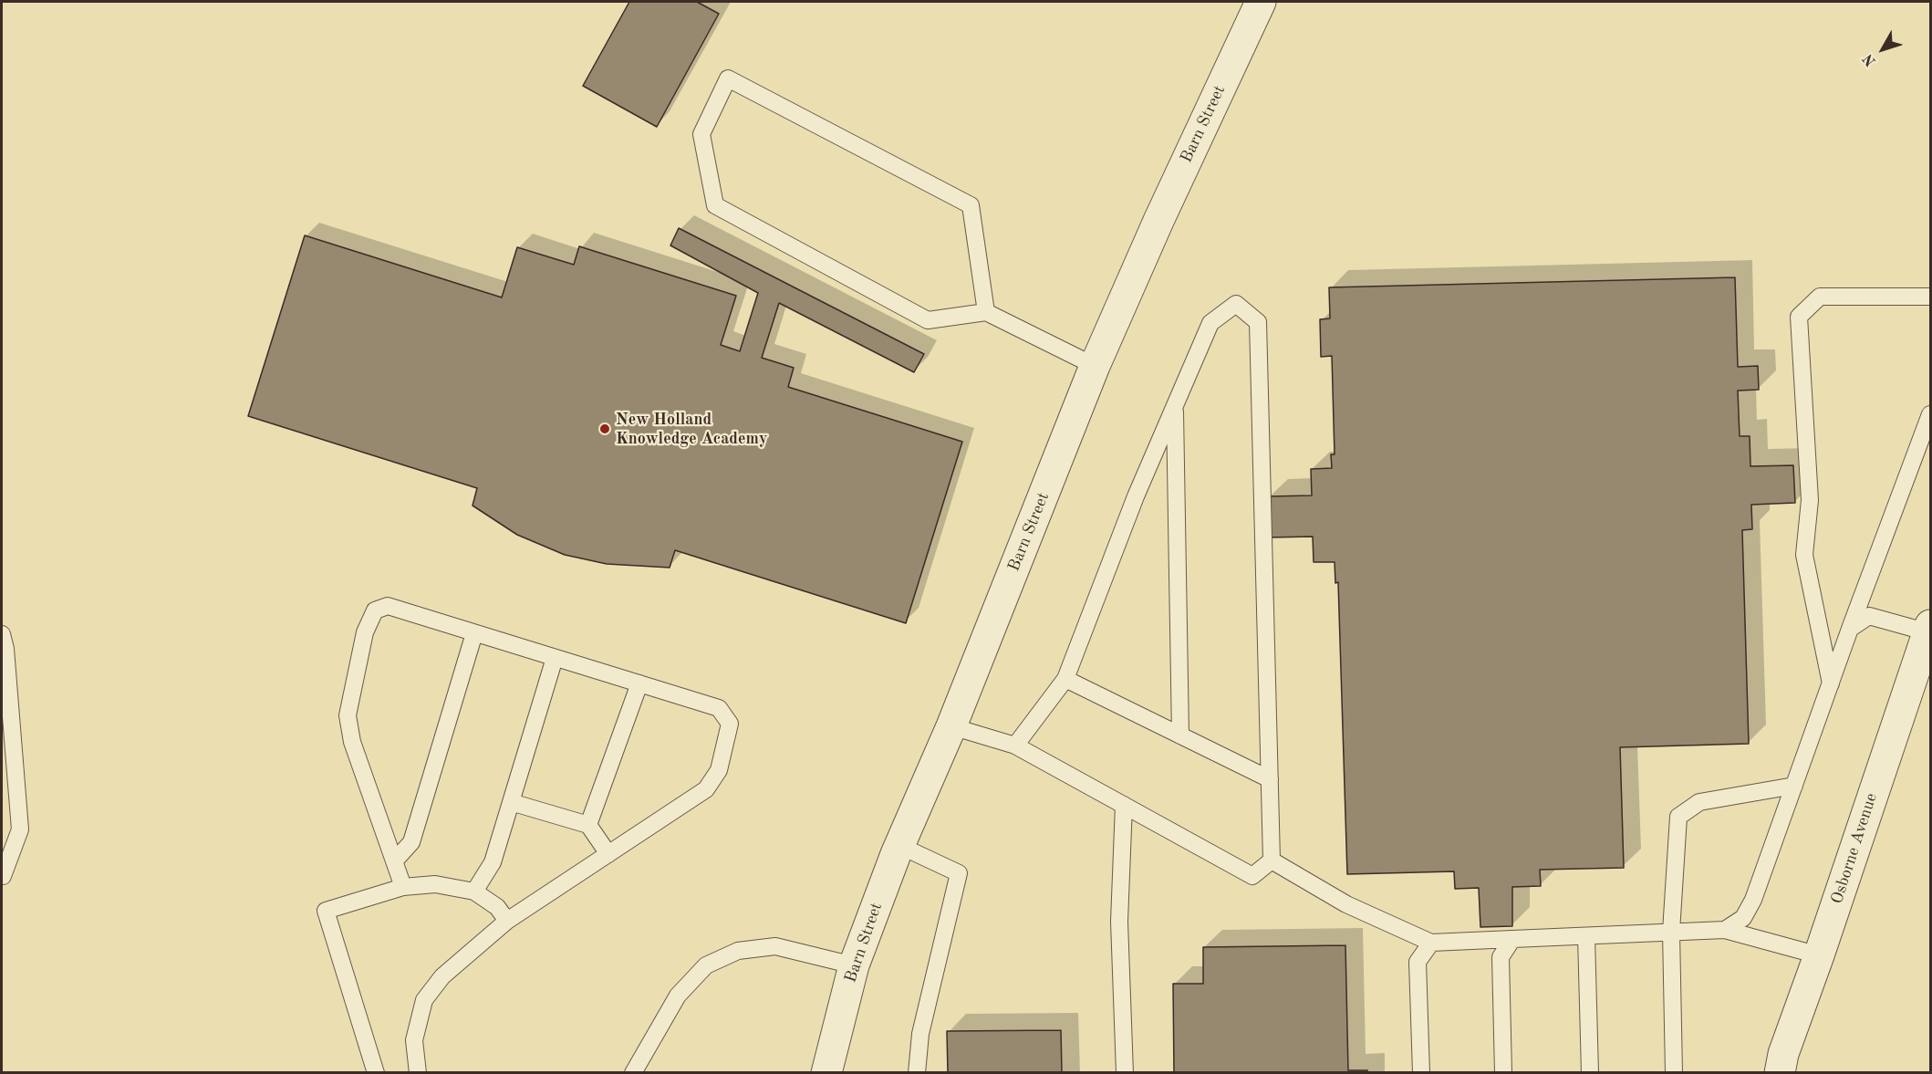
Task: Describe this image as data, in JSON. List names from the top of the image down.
{
  "streets": {
    "street": ["Barn Street", "Osborne Avenue"]
  },
  "places": ["New Holland Knowledge Academy"],
  "north": "bottom left"
}
